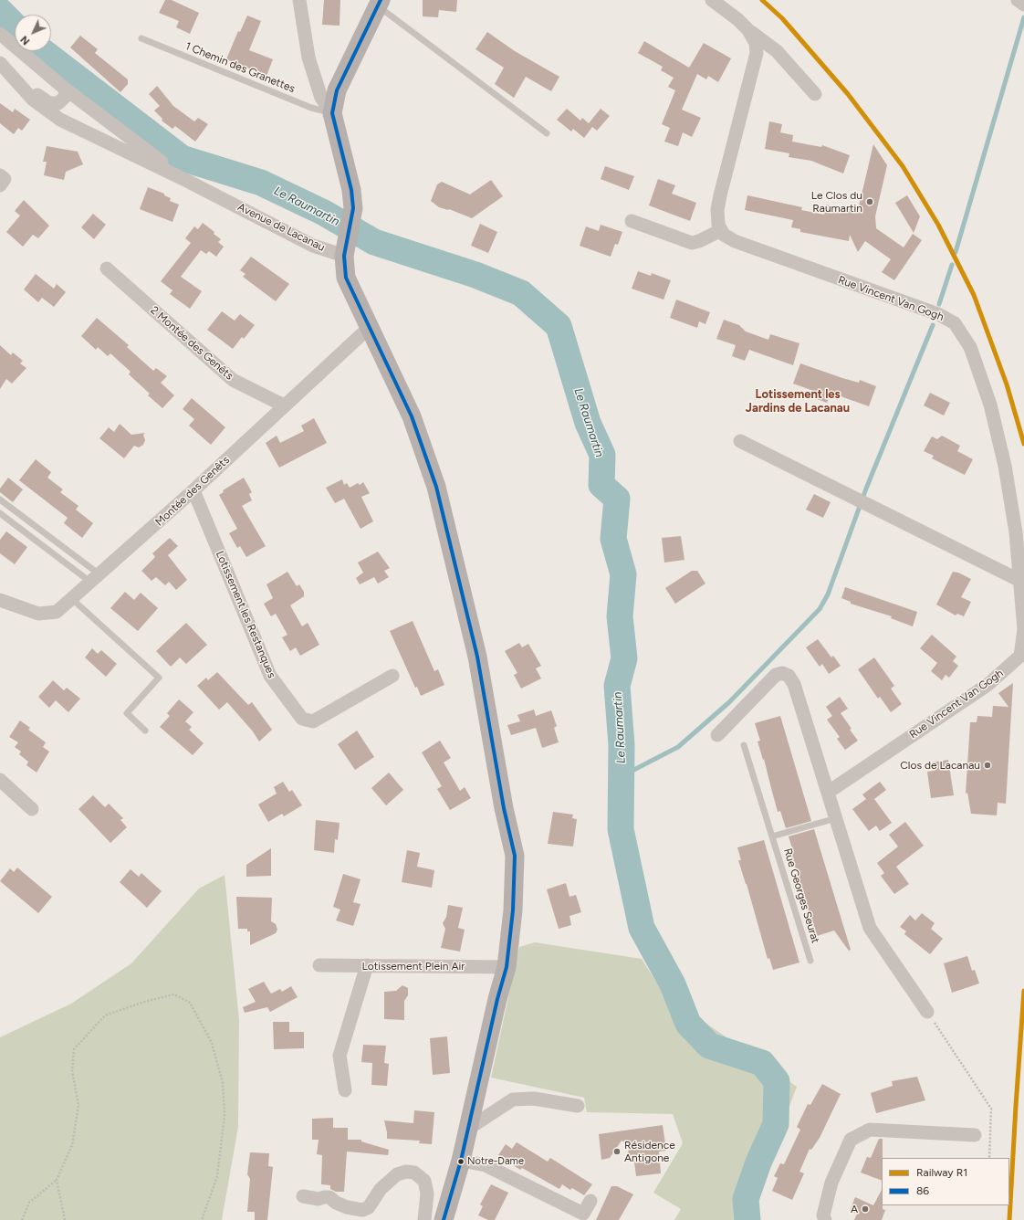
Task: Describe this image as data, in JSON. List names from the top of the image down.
{
  "streets": {
    "street": [
      "Avenue de Lacanau",
      "Rue Vincent Van Gogh",
      "2 Montée des Genêts",
      "Montée des Genêts",
      "Lotissement les Restanques",
      "Lotissement Plein Air"
    ],
    "lane": ["1 Chemin des Granettes", "Rue Georges Seurat"]
  },
  "crossings": [
    ["2 Montée des Genêts", "Montée des Genêts"],
    ["Montée des Genêts", "Lotissement les Restanques"]
  ],
  "districts": ["Lotissement les Jardins de Lacanau"],
  "water": ["Le Raumartin"],
  "places": [
    "Le Clos du Raumartin",
    "Clos de Lacanau",
    "Résidence Antigone",
    "Notre-Dame",
    "A"
  ],
  "lines": ["rail line R1", "transit line 86"],
  "legend": ["Railway R1", "86"],
  "north": "bottom left"
}
